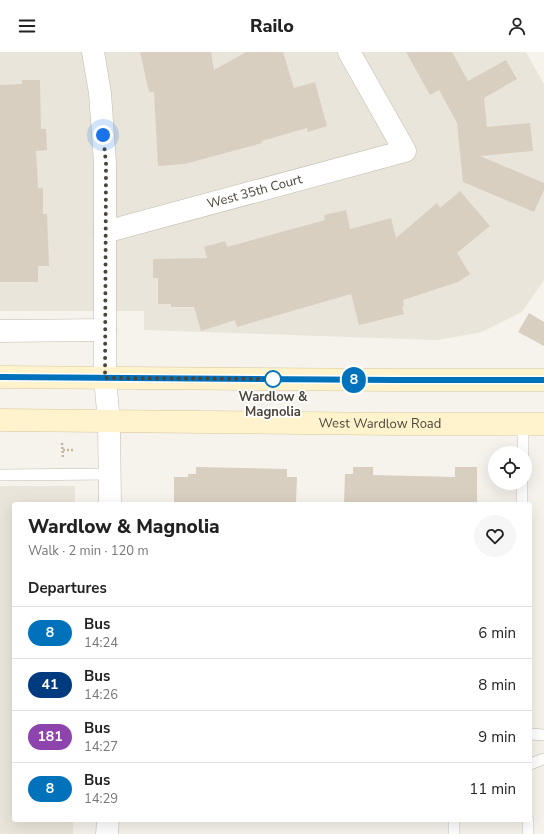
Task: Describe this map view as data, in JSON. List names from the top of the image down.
{
  "streets": {
    "main road": ["West Wardlow Road"],
    "street": ["West 35th Court"]
  },
  "places": ["Wardlow & Magnolia"],
  "lines": ["bus line 8"],
  "page": {
    "header": "Railo",
    "on_map": "8",
    "heading": [
      ["Wardlow & Magnolia", "Walk · 2 min · 120 m"],
      "Departures"
    ],
    "list": [
      {
        "mark": "8",
        "name": "Bus",
        "note": "14:24",
        "value": "6 min"
      },
      {
        "mark": "41",
        "name": "Bus",
        "note": "14:26",
        "value": "8 min"
      },
      {
        "mark": "181",
        "name": "Bus",
        "note": "14:27",
        "value": "9 min"
      },
      {
        "mark": "8",
        "name": "Bus",
        "note": "14:29",
        "value": "11 min"
      }
    ]
  }
}
